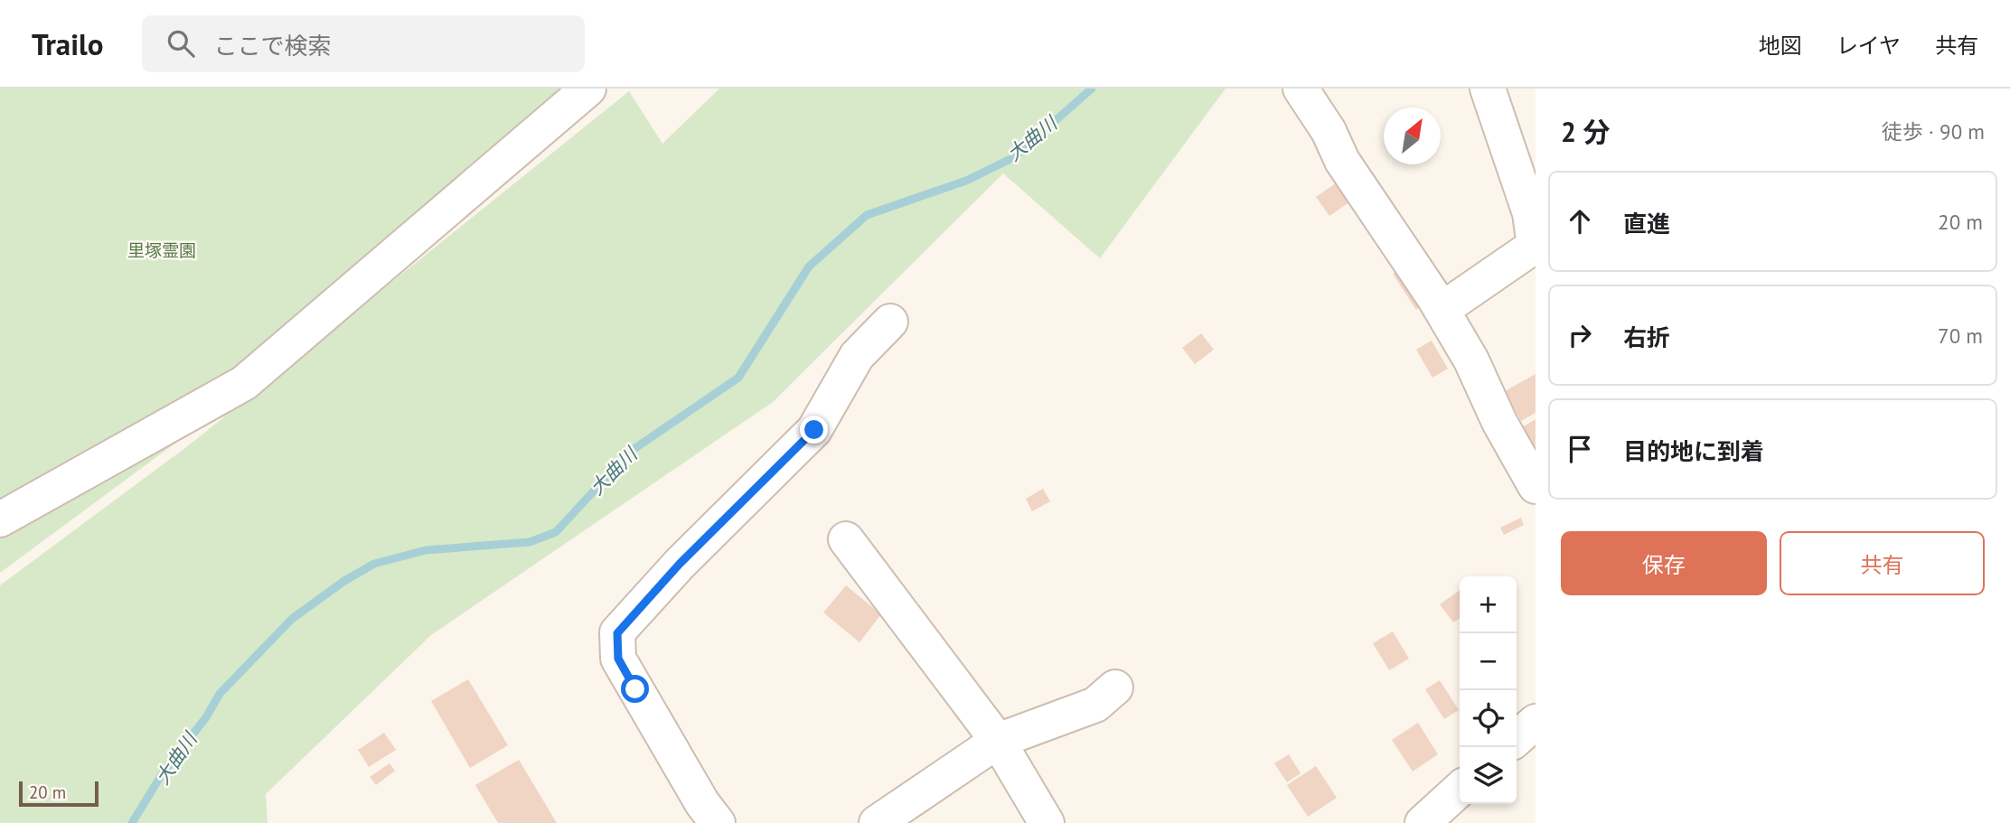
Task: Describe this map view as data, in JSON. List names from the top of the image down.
{
  "water": ["大曲川"],
  "parks": ["里塚霊園"],
  "scale_bar": "20 m",
  "north": "top right",
  "page": {
    "header": "Trailo",
    "search": "ここで検索",
    "nav": ["地図", "レイヤ", "共有"],
    "heading": ["2 分", "徒歩 · 90 m"],
    "list": [
      ["直進", "20 m"],
      ["右折", "70 m"],
      "目的地に到着"
    ],
    "buttons": ["保存", "共有"],
    "map_buttons": ["+", "−"],
    "scale": "20 m"
  }
}
